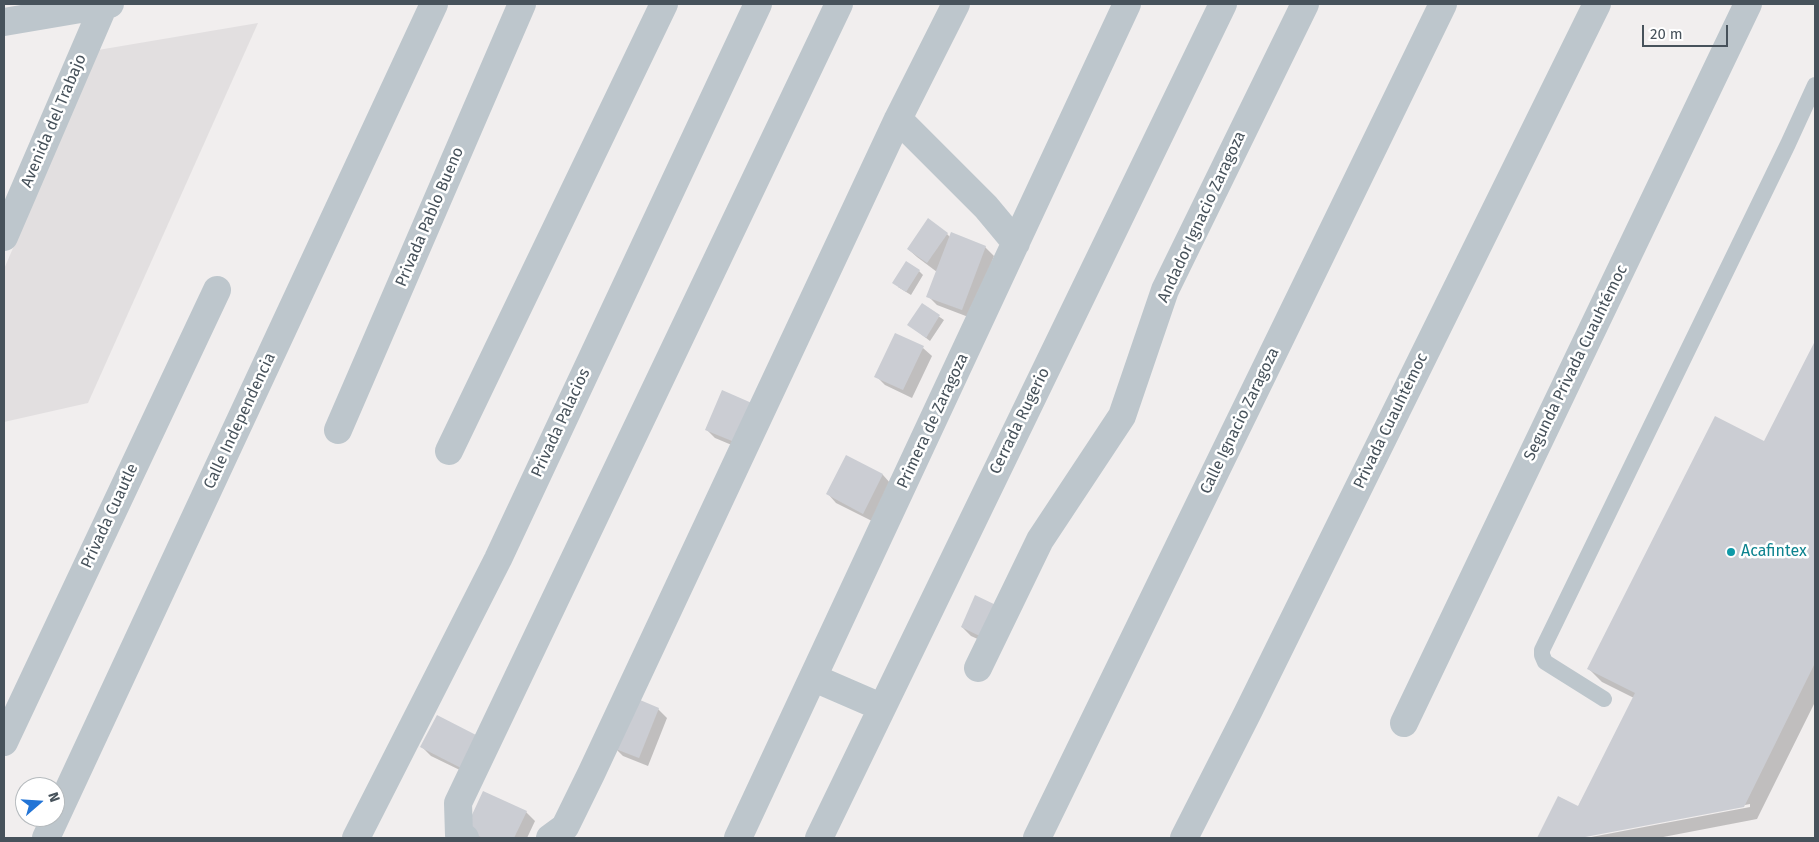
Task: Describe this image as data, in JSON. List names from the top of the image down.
{
  "streets": {
    "street": [
      "Avenida del Trabajo",
      "Privada Pablo Bueno",
      "Andador Ignacio Zaragoza",
      "Segunda Privada Cuauhtémoc",
      "Calle Independencia",
      "Primera de Zaragoza",
      "Cerrada Rugerio",
      "Calle Ignacio Zaragoza",
      "Privada Cuauhtémoc",
      "Privada Palacios",
      "Privada Cuautle"
    ]
  },
  "places": ["Acafintex"],
  "scale_bar": "20 m",
  "north": "right"
}
